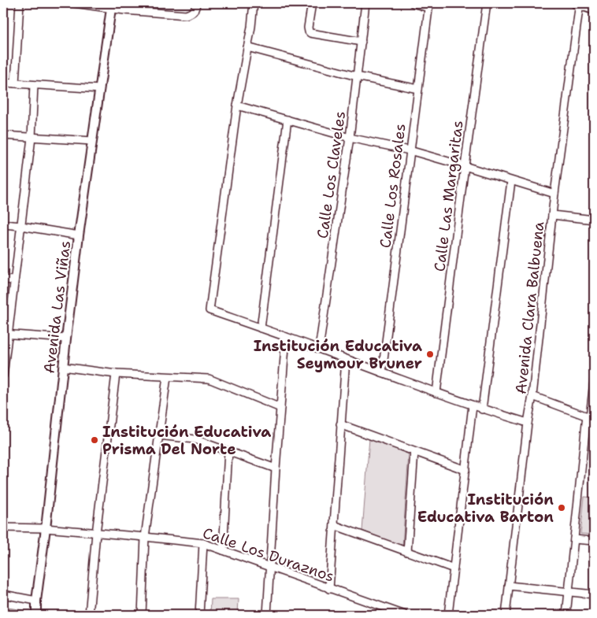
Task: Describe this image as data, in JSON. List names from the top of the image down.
{
  "streets": {
    "street": [
      "Calle Los Claveles",
      "Calle Los Rosales",
      "Calle Las Margaritas",
      "Avenida Las Viñas",
      "Avenida Clara Balbuena",
      "Calle Los Duraznos"
    ]
  },
  "crossings": [
    ["Avenida Las Viñas", "Calle Los Duraznos"]
  ],
  "places": ["Institución Educativa Seymour Bruner", "Institución Educativa Prisma Del Norte", "Institución Educativa Barton"]
}
